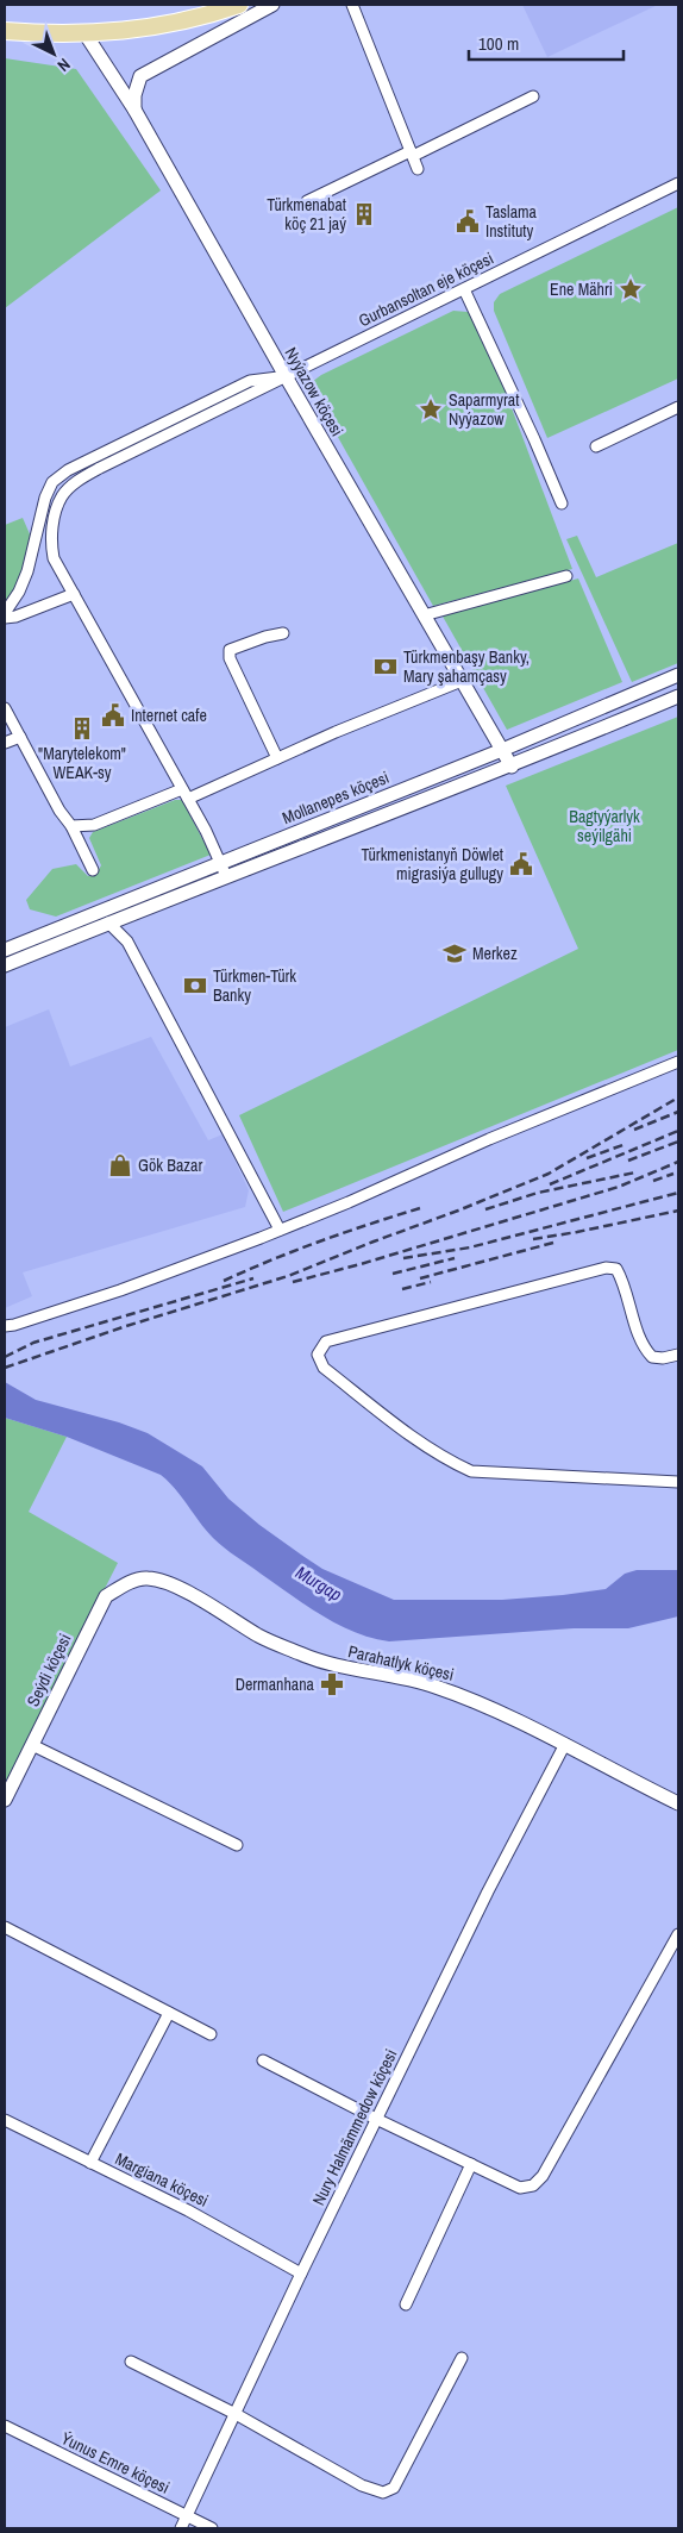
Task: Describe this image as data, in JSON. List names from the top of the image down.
{
  "streets": {
    "street": [
      "Gurbansoltan eje köçesi",
      "Nyýazow köçesi",
      "Mollanepes köçesi",
      "Parahatlyk köçesi",
      "Seýdi köçesi",
      "Nury Halmämmedow köçesi",
      "Margiana köçesi",
      "Ýunus Emre köçesi"
    ]
  },
  "crossings": [
    ["Gurbansoltan eje köçesi", "Nyýazow köçesi"],
    ["Gurbansoltan eje köçesi", "Mollanepes köçesi"],
    ["Nyýazow köçesi", "Mollanepes köçesi"],
    ["Parahatlyk köçesi", "Seýdi köçesi"],
    ["Parahatlyk köçesi", "Nury Halmämmedow köçesi"],
    ["Nury Halmämmedow köçesi", "Margiana köçesi"],
    ["Nury Halmämmedow köçesi", "Ýunus Emre köçesi"]
  ],
  "water": ["Murgap"],
  "parks": ["Bagtyýarlyk seýilgähi"],
  "places": {
    "building": ["Türkmenabat köç 21 jaý", "\"Marytelekom\" WEAK-sy"],
    "public building": ["Taslama Instituty", "Internet cafe", "Türkmenistanyň Döwlet migrasiýa gullugy"],
    "place": ["Ene Mähri", "Saparmyrat Nyýazow"],
    "bank": ["Türkmenbaşy Banky, Mary şahamçasy", "Türkmen-Türk Banky"],
    "school or university": ["Merkez"],
    "shop": ["Gök Bazar"],
    "pharmacy": ["Dermanhana"]
  },
  "scale_bar": "100 m",
  "north": "bottom right"
}
